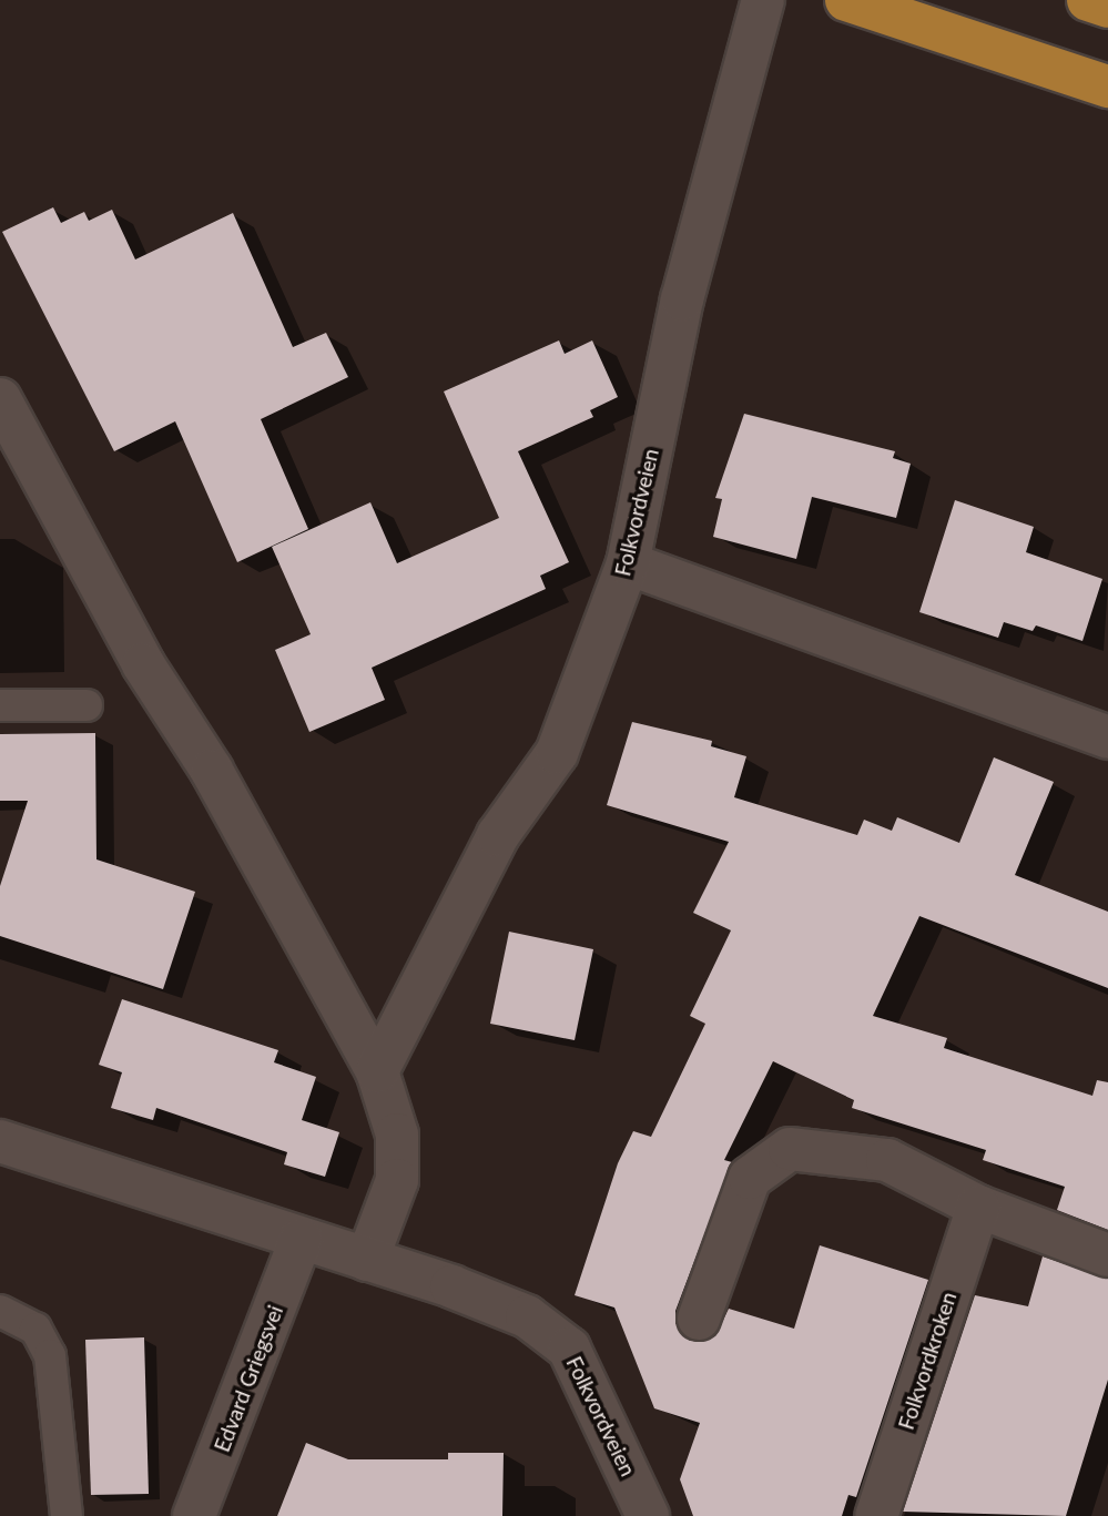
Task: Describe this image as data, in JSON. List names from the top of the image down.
{
  "streets": {
    "street": ["Folkvordveien", "Folkvordkroken", "Edvard Griegsvei"]
  },
  "crossings": [
    ["Folkvordveien", "Edvard Griegsvei"]
  ]
}
